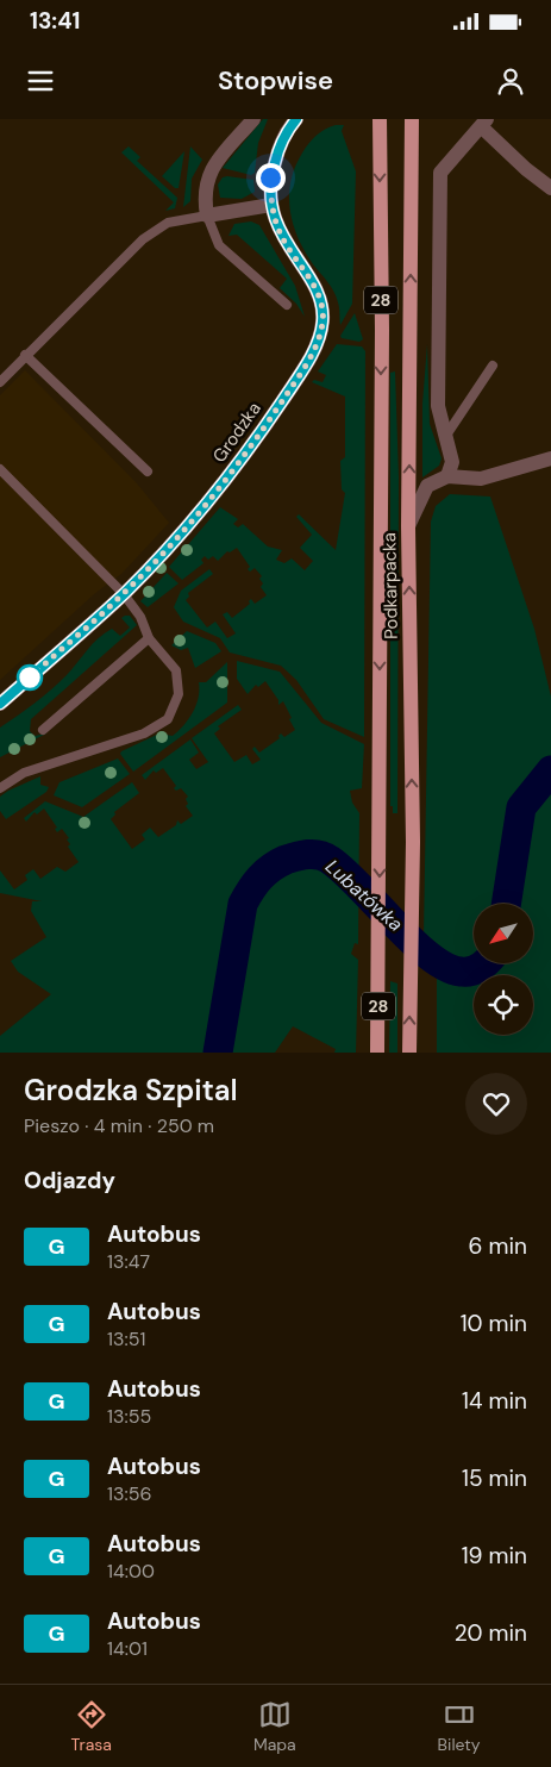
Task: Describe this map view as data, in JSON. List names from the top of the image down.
{
  "streets": {
    "main road": ["28", "Podkarpacka"],
    "street": ["Grodzka"]
  },
  "water": ["Lubatówka"],
  "lines": ["bus line G"],
  "north": "bottom left",
  "page": {
    "status": "13:41",
    "header": "Stopwise",
    "heading": [
      ["Grodzka Szpital", "Pieszo · 4 min · 250 m"],
      "Odjazdy"
    ],
    "list": [
      {
        "mark": "G",
        "name": "Autobus",
        "note": "13:47",
        "value": "6 min"
      },
      {
        "mark": "G",
        "name": "Autobus",
        "note": "13:51",
        "value": "10 min"
      },
      {
        "mark": "G",
        "name": "Autobus",
        "note": "13:55",
        "value": "14 min"
      },
      {
        "mark": "G",
        "name": "Autobus",
        "note": "13:56",
        "value": "15 min"
      },
      {
        "mark": "G",
        "name": "Autobus",
        "note": "14:00",
        "value": "19 min"
      },
      {
        "mark": "G",
        "name": "Autobus",
        "note": "14:01",
        "value": "20 min"
      }
    ],
    "tabs": ["Trasa", "Mapa", "Bilety"]
  }
}
